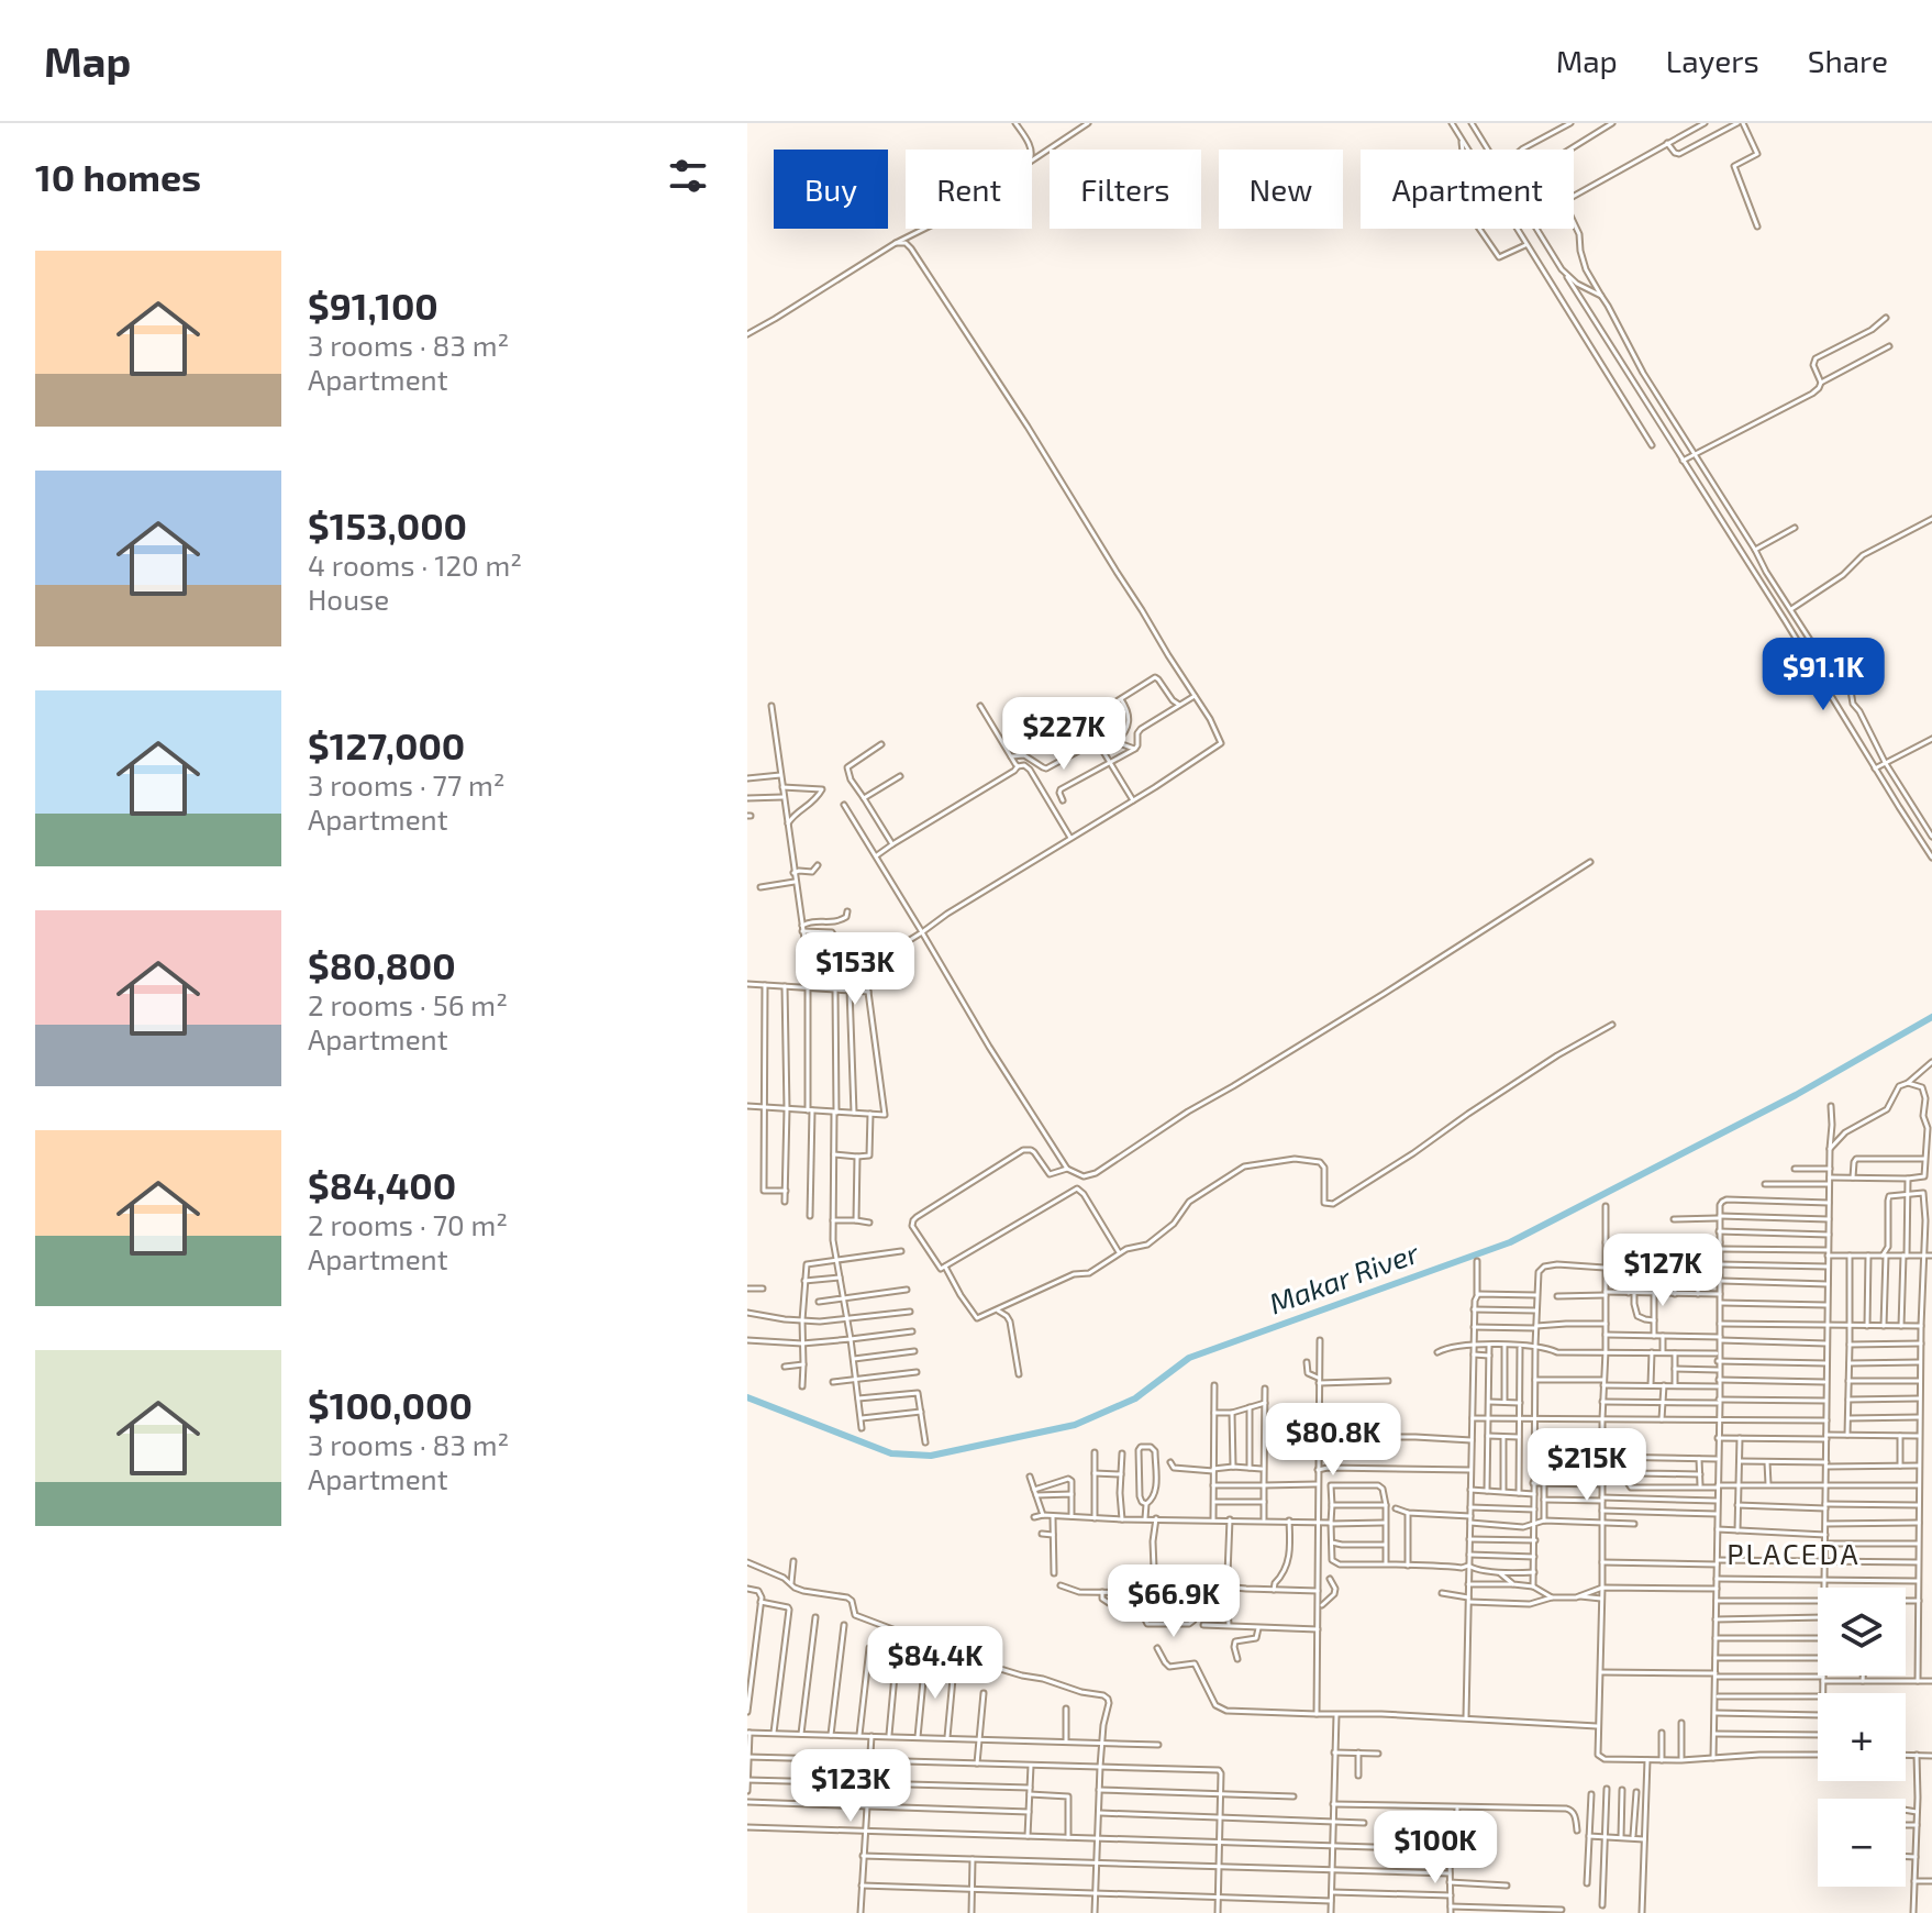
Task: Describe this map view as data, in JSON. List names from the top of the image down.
{
  "districts": ["PLACEDA"],
  "water": ["Makar River"],
  "page": {
    "header": "Map",
    "nav": ["Map", "Layers", "Share"],
    "heading": "10 homes",
    "chip": [
      "Buy",
      "Rent",
      "Filters",
      "New",
      "Apartment"
    ],
    "list": [
      {
        "name": "$91,100",
        "note": "3 rooms · 83 m² · Apartment"
      },
      {
        "name": "$153,000",
        "note": "4 rooms · 120 m² · House"
      },
      {
        "name": "$127,000",
        "note": "3 rooms · 77 m² · Apartment"
      },
      {
        "name": "$80,800",
        "note": "2 rooms · 56 m² · Apartment"
      },
      {
        "name": "$84,400",
        "note": "2 rooms · 70 m² · Apartment"
      },
      {
        "name": "$100,000",
        "note": "3 rooms · 83 m² · Apartment"
      }
    ],
    "price": [
      "$91.1K",
      "$227K",
      "$153K",
      "$127K",
      "$80.8K",
      "$215K",
      "$66.9K",
      "$84.4K",
      "$123K",
      "$100K"
    ],
    "map_buttons": ["+", "−"]
  }
}
